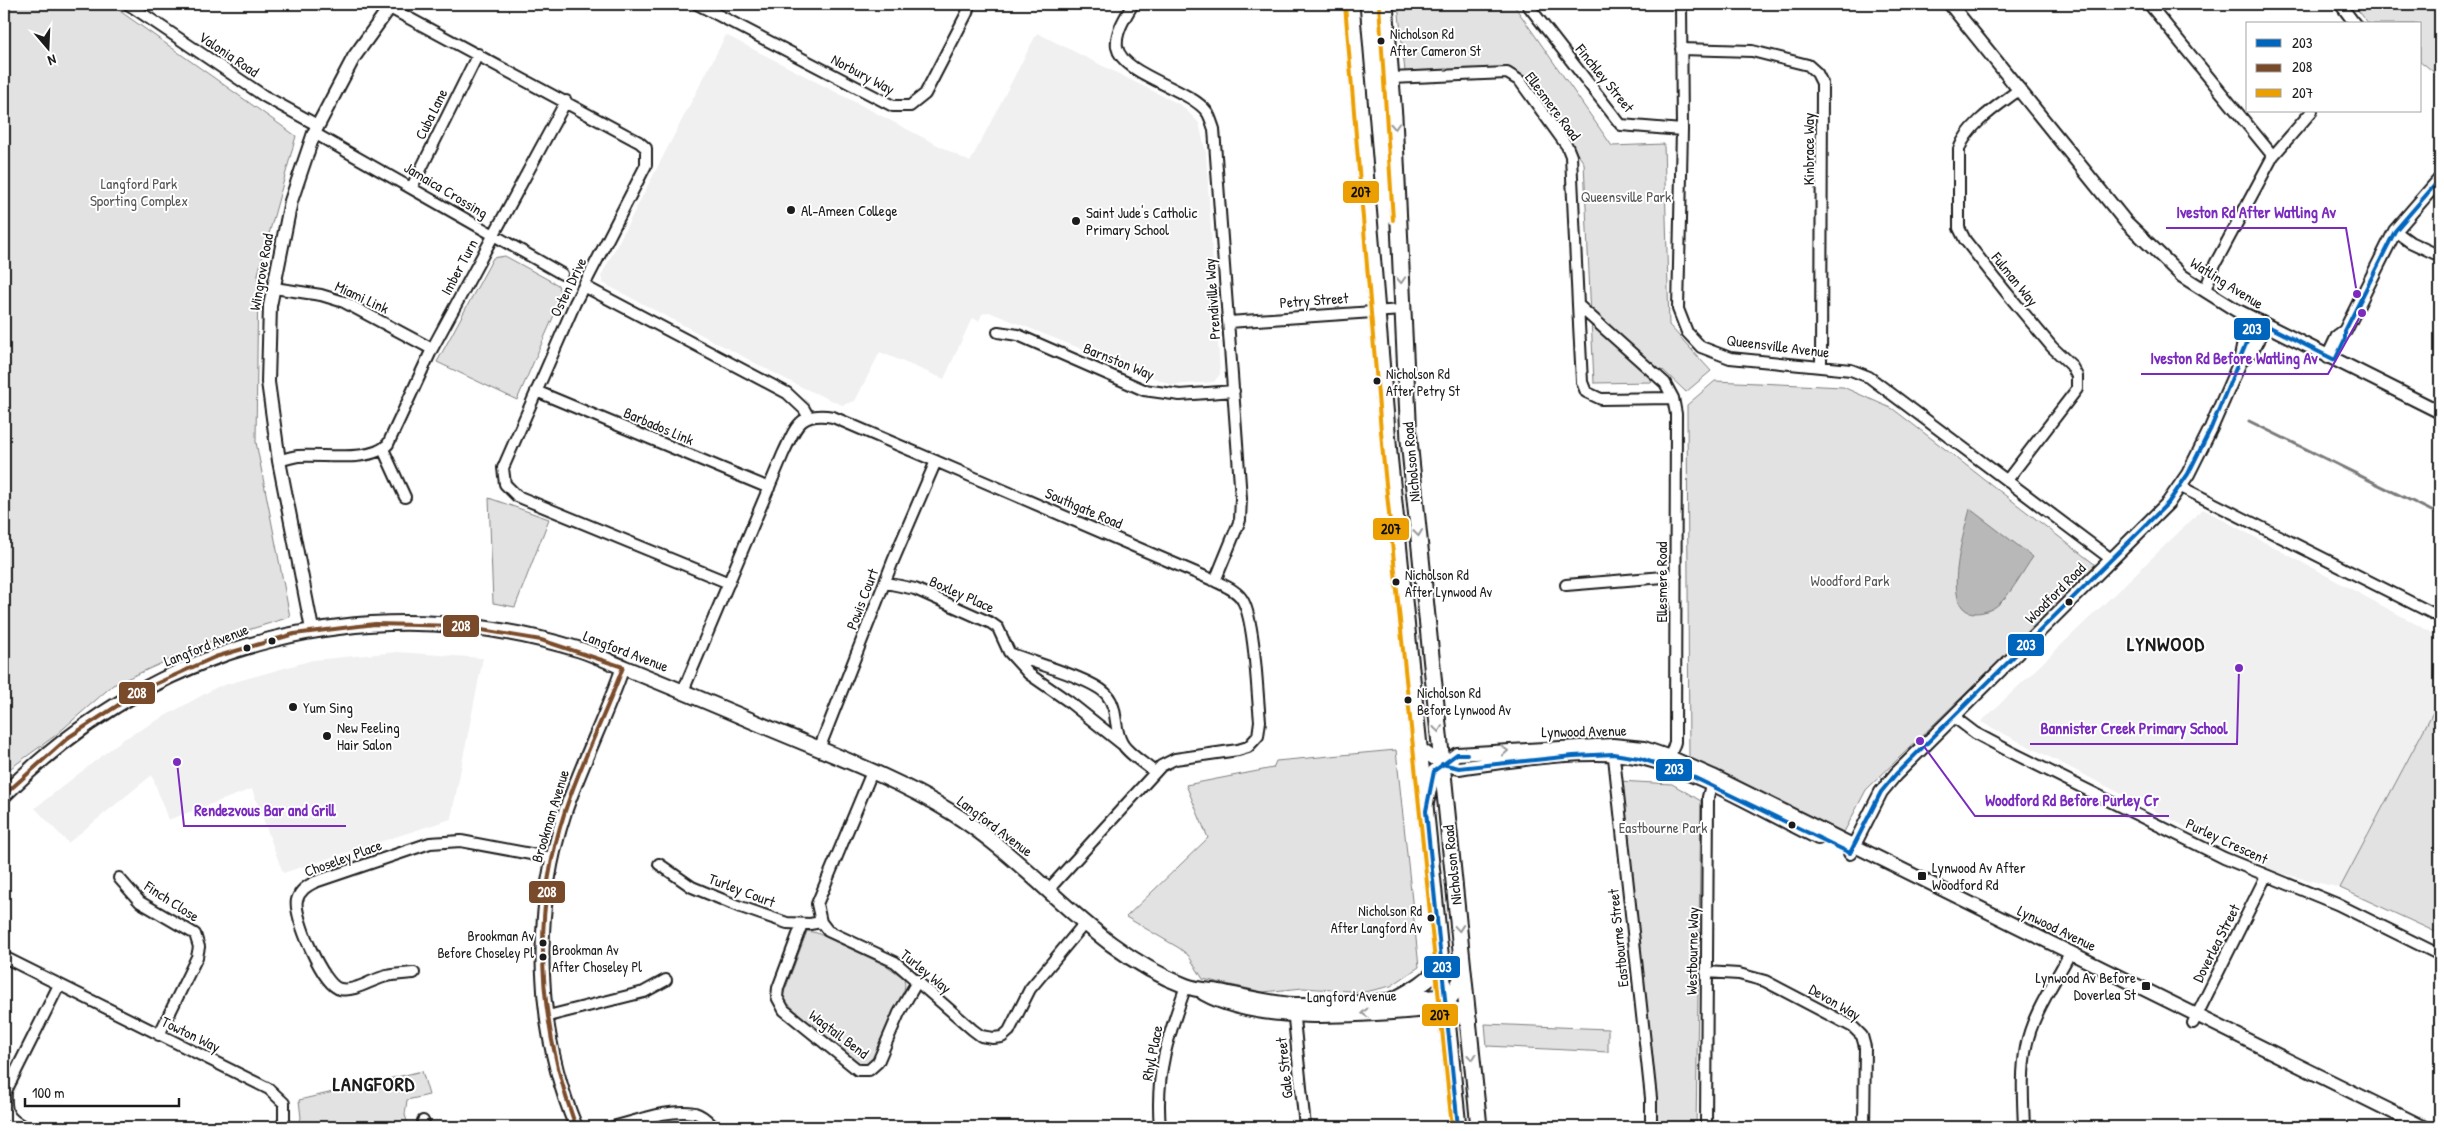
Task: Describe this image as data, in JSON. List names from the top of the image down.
{
  "streets": {
    "main road": ["Nicholson Road", "Langford Avenue"],
    "street": [
      "Valonia Road",
      "Norbury Way",
      "Finchley Street",
      "Ellesmere Road",
      "Cuba Lane",
      "Kinbrace Way",
      "Jamaica Crossing",
      "Imber Turn",
      "Wingrove Road",
      "Fulman Way",
      "Watling Avenue",
      "Osten Drive",
      "Miami Link",
      "Prendiville Way",
      "Petry Street",
      "Queensville Avenue",
      "Barnston Way",
      "Barbados Link",
      "Southgate Road",
      "Woodford Road",
      "Boxley Place",
      "Powis Court",
      "Lynwood Avenue",
      "Brookman Avenue",
      "Purley Crescent",
      "Choseley Place",
      "Turley Court",
      "Finch Close",
      "Eastbourne Street",
      "Doverlea Street",
      "Westbourne Way",
      "Turley Way",
      "Devon Way",
      "Towton Way",
      "Wagtail Bend",
      "Rhyl Place",
      "Gale Street"
    ]
  },
  "crossings": [
    ["Valonia Road", "Jamaica Crossing"],
    ["Valonia Road", "Wingrove Road"],
    ["Finchley Street", "Queensville Avenue"],
    ["Ellesmere Road", "Nicholson Road"],
    ["Ellesmere Road", "Lynwood Avenue"],
    ["Cuba Lane", "Jamaica Crossing"],
    ["Cuba Lane", "Osten Drive"],
    ["Kinbrace Way", "Queensville Avenue"],
    ["Jamaica Crossing", "Imber Turn"],
    ["Jamaica Crossing", "Wingrove Road"],
    ["Imber Turn", "Osten Drive"],
    ["Imber Turn", "Miami Link"],
    ["Wingrove Road", "Osten Drive"],
    ["Wingrove Road", "Miami Link"],
    ["Wingrove Road", "Langford Avenue"],
    ["Fulman Way", "Watling Avenue"],
    ["Fulman Way", "Queensville Avenue"],
    ["Watling Avenue", "Woodford Road"],
    ["Osten Drive", "Barbados Link"],
    ["Prendiville Way", "Petry Street"],
    ["Prendiville Way", "Barnston Way"],
    ["Prendiville Way", "Southgate Road"],
    ["Petry Street", "Nicholson Road"],
    ["Queensville Avenue", "Woodford Road"],
    ["Nicholson Road", "Langford Avenue"],
    ["Nicholson Road", "Lynwood Avenue"],
    ["Southgate Road", "Boxley Place"],
    ["Southgate Road", "Powis Court"],
    ["Southgate Road", "Langford Avenue"],
    ["Woodford Road", "Lynwood Avenue"],
    ["Woodford Road", "Purley Crescent"],
    ["Boxley Place", "Powis Court"],
    ["Powis Court", "Langford Avenue"],
    ["Langford Avenue", "Brookman Avenue"],
    ["Langford Avenue", "Turley Way"],
    ["Langford Avenue", "Rhyl Place"],
    ["Langford Avenue", "Gale Street"],
    ["Lynwood Avenue", "Eastbourne Street"],
    ["Lynwood Avenue", "Doverlea Street"],
    ["Lynwood Avenue", "Westbourne Way"],
    ["Brookman Avenue", "Choseley Place"],
    ["Purley Crescent", "Doverlea Street"],
    ["Turley Court", "Turley Way"],
    ["Turley Court", "Wagtail Bend"],
    ["Finch Close", "Towton Way"],
    ["Westbourne Way", "Devon Way"],
    ["Turley Way", "Wagtail Bend"]
  ],
  "districts": ["LYNWOOD", "LANGFORD"],
  "parks": [
    "Langford Park Sporting Complex",
    "Queensville Park",
    "Woodford Park",
    "Eastbourne Park"
  ],
  "places": {
    "other": [
      "Nicholson Rd After Cameron St",
      "Al-Ameen College",
      "Saint Jude's Catholic Primary School",
      "Iveston Rd After Watling Av",
      "Iveston Rd Before Watling Av",
      "Nicholson Rd After Petry St",
      "Nicholson Rd After Lynwood Av",
      "Bannister Creek Primary School",
      "Nicholson Rd Before Lynwood Av",
      "Yum Sing",
      "New Feeling Hair Salon",
      "Woodford Rd Before Purley Cr",
      "Rendezvous Bar and Grill",
      "Nicholson Rd After Langford Av",
      "Brookman Av Before Choseley Pl",
      "Brookman Av After Choseley Pl"
    ],
    "transit": ["Lynwood Av After Woodford Rd", "Lynwood Av Before Doverlea St"]
  },
  "lines": ["transit line 207", "transit line 203", "transit line 208"],
  "legend": ["203", "208", "207"],
  "scale_bar": "100 m",
  "north": "bottom"
}
